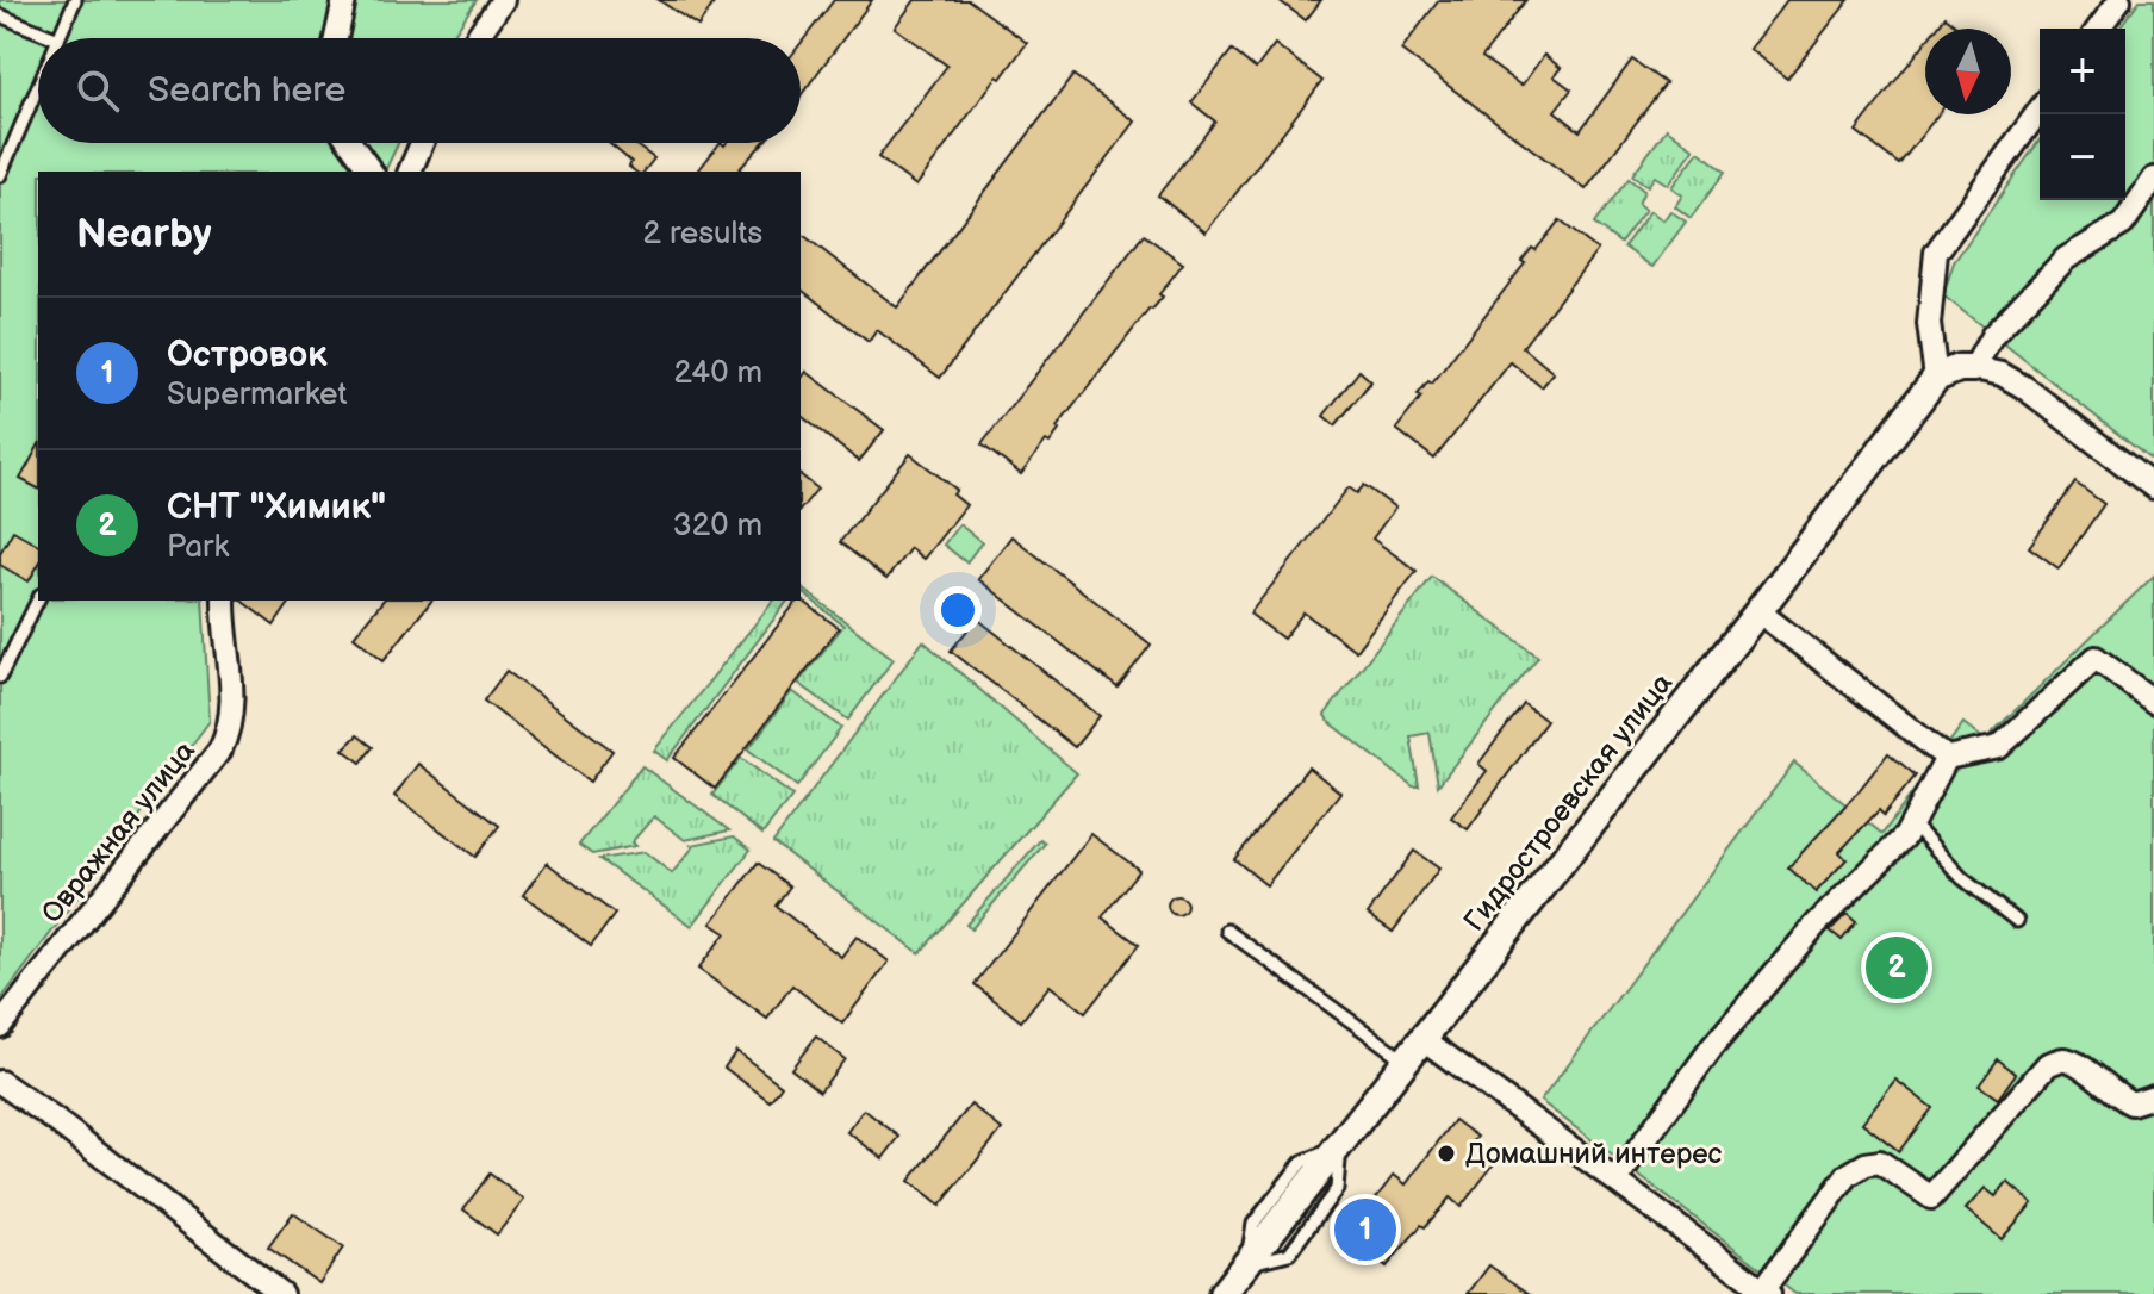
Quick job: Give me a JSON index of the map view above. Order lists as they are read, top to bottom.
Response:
{
  "streets": {
    "street": ["Гидростроевская улица", "Овражная улица"]
  },
  "places": ["Домашний интерес"],
  "north": "bottom",
  "page": {
    "map_buttons": ["+", "−"],
    "search": "Search here",
    "heading": ["Nearby", "2 results"],
    "list": [
      {
        "mark": "1",
        "name": "Островок",
        "note": "Supermarket",
        "value": "240 m"
      },
      {
        "mark": "2",
        "name": "СНТ \"Химик\"",
        "note": "Park",
        "value": "320 m"
      }
    ],
    "pins": ["2", "1"]
  }
}
